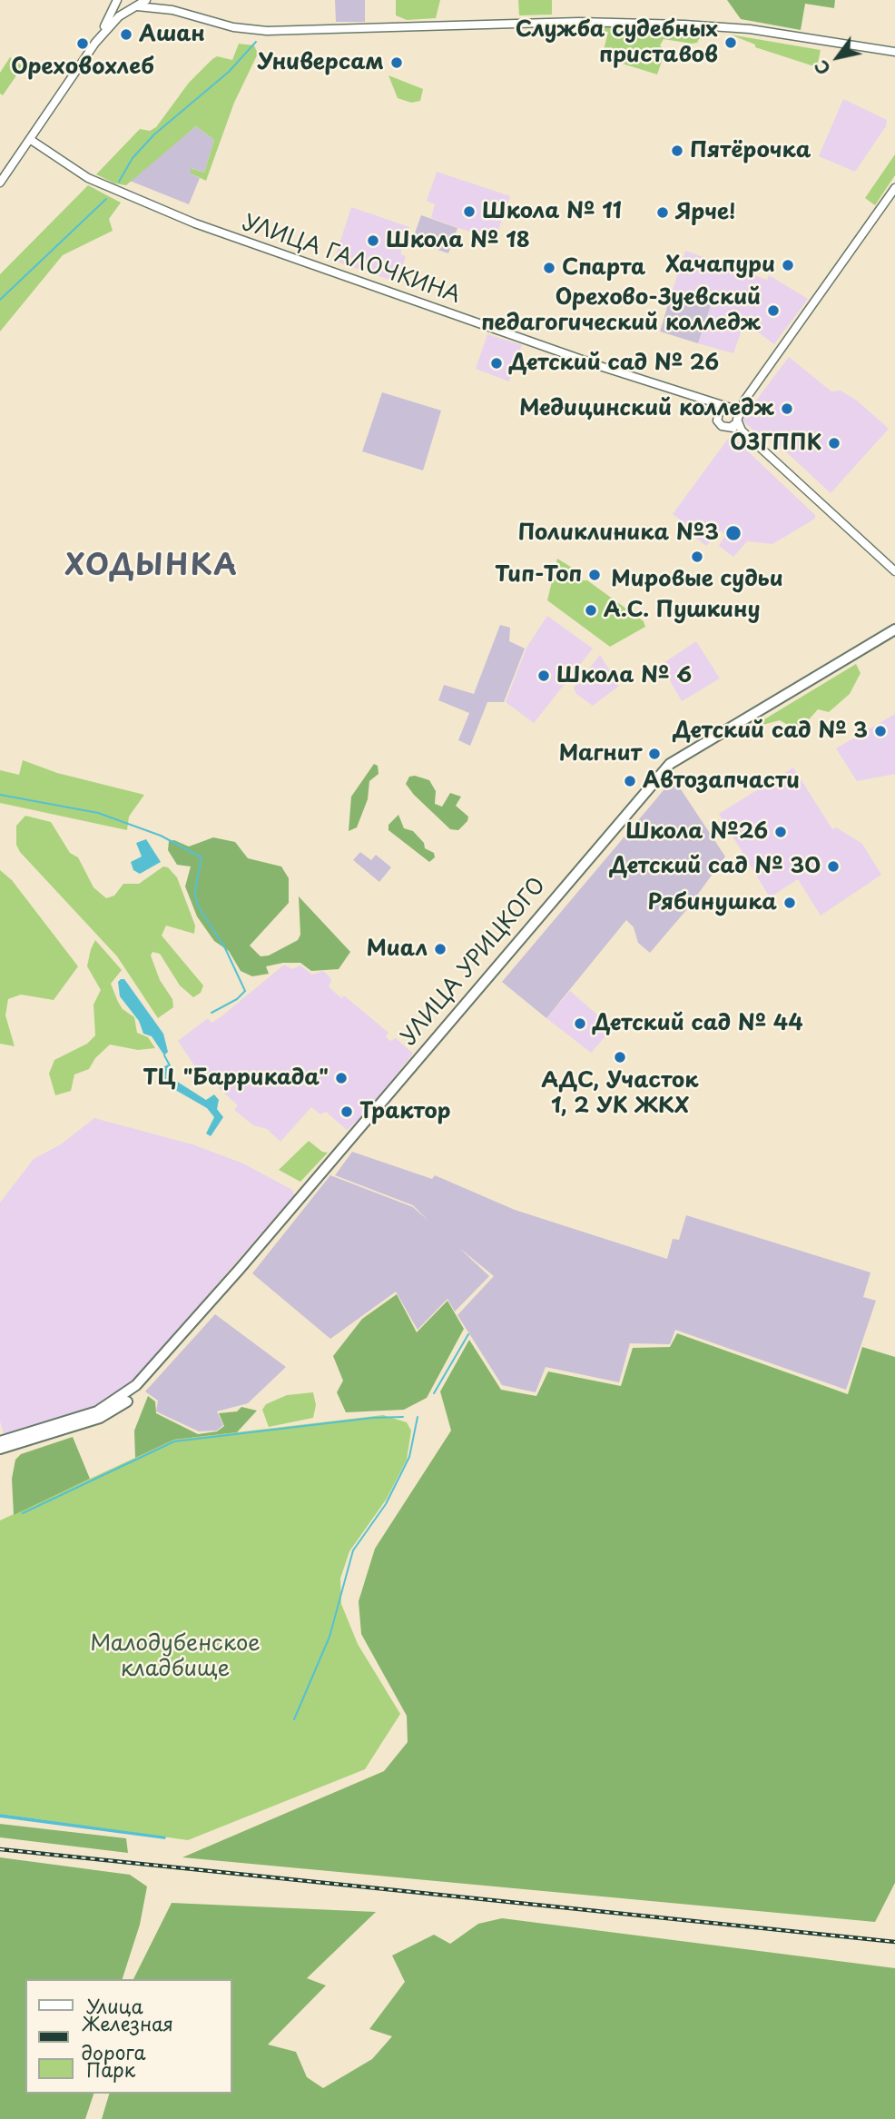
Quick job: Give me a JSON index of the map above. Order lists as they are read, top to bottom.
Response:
{
  "streets": {
    "highway": ["УЛИЦА УРИЦКОГО"],
    "street": ["УЛИЦА ГАЛОЧКИНА"]
  },
  "districts": ["ХОДЫНКА"],
  "parks": ["Малодубенское кладбище"],
  "places": [
    "Ашан",
    "Служба судебных приставов",
    "Ореховохлеб",
    "Универсам",
    "Пятёрочка",
    "Школа № 11",
    "Ярче!",
    "Школа № 18",
    "Хачапури",
    "Спарта",
    "Орехово-Зуевский педагогический колледж",
    "Детский сад № 26",
    "Медицинский колледж",
    "ОЗГППК",
    "Поликлиника №3",
    "Мировые судьи",
    "Тип-Топ",
    "А.С. Пушкину",
    "Школа № 6",
    "Детский сад № 3",
    "Магнит",
    "Автозапчасти",
    "Школа №26",
    "Детский сад № 30",
    "Рябинушка",
    "Миал",
    "Детский сад № 44",
    "АДС, Участок 1, 2 УК ЖКХ",
    "ТЦ \"Баррикада\"",
    "Трактор"
  ],
  "legend": ["Улица", "Железная дорога", "Парк"],
  "north": "bottom left"
}
